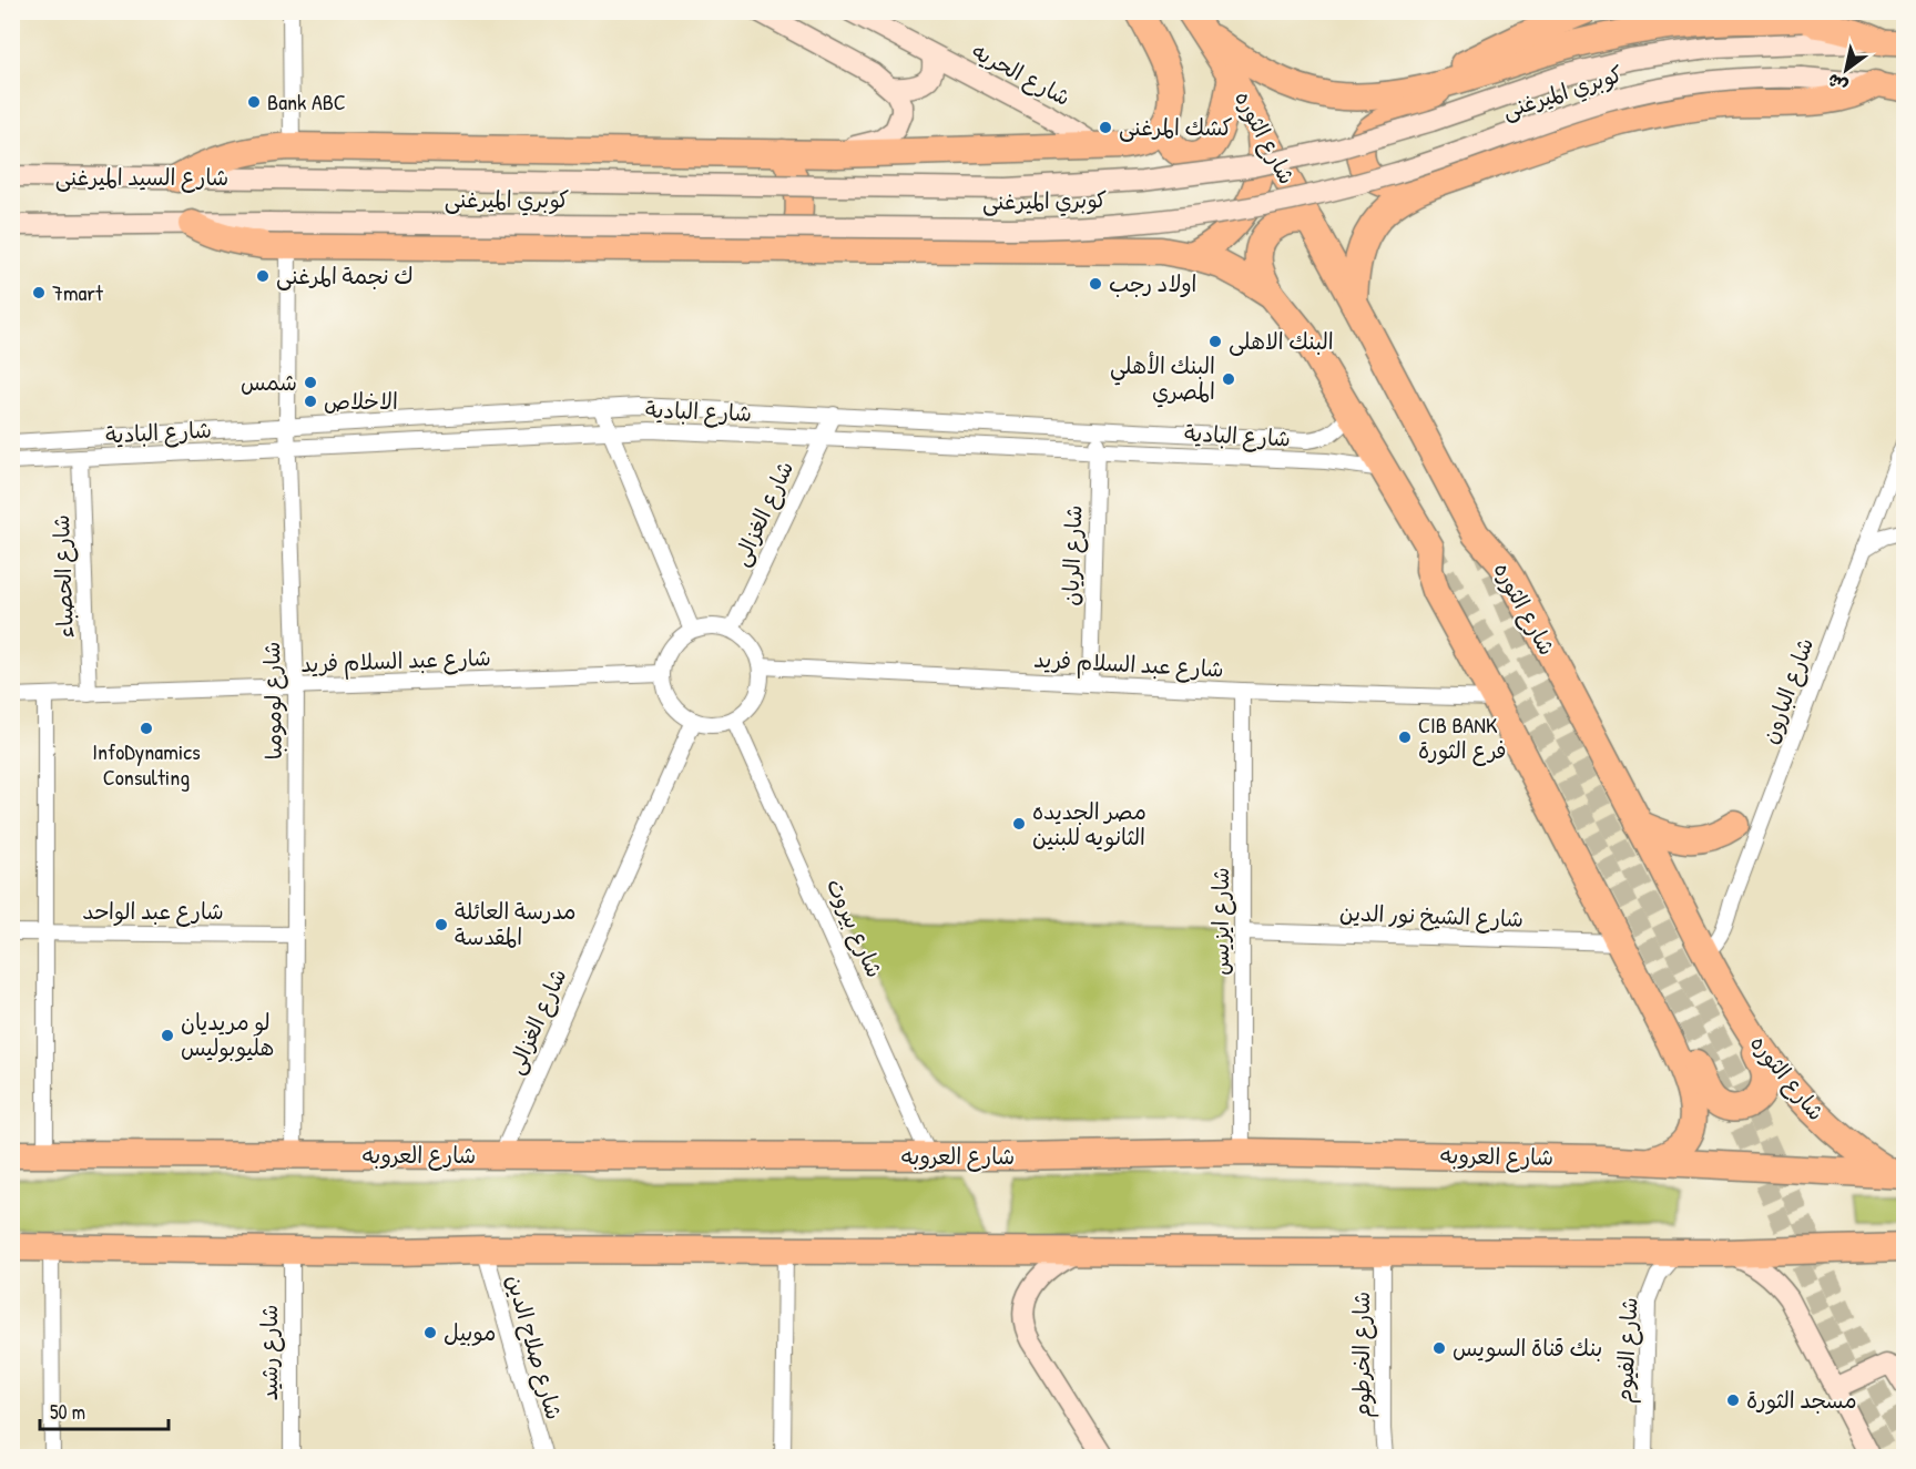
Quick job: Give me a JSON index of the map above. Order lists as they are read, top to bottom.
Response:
{
  "streets": {
    "highway": ["شارع الثوره", "شارع العروبه"],
    "main road": ["شارع الحريه", "كوبري الميرغنى", "شارع السيد الميرغنى"],
    "street": [
      "شارع البادية",
      "شارع الغزالى",
      "شارع الريان",
      "شارع الحصباء",
      "شارع عبد السلام فريد",
      "شارع البارون",
      "شارع لومومبا",
      "شارع عبد الواحد",
      "شارع الشيخ نور الدين",
      "شارع ايزيس",
      "شارع بيروت",
      "شارع صلاح الدين",
      "شارع الفيوم",
      "شارع رشيد",
      "شارع الخرطوم"
    ]
  },
  "crossings": [
    ["كوبري الميرغنى", "شارع السيد الميرغنى"],
    ["شارع الثوره", "شارع البارون"],
    ["شارع الثوره", "شارع العروبه"],
    ["شارع البادية", "شارع الغزالى"],
    ["شارع البادية", "شارع الريان"],
    ["شارع البادية", "شارع الحصباء"],
    ["شارع البادية", "شارع لومومبا"],
    ["شارع الغزالى", "شارع عبد السلام فريد"],
    ["شارع الغزالى", "شارع بيروت"],
    ["شارع الغزالى", "شارع العروبه"],
    ["شارع الريان", "شارع عبد السلام فريد"],
    ["شارع الحصباء", "شارع عبد السلام فريد"],
    ["شارع عبد السلام فريد", "شارع لومومبا"],
    ["شارع عبد السلام فريد", "شارع ايزيس"],
    ["شارع عبد السلام فريد", "شارع بيروت"],
    ["شارع لومومبا", "شارع عبد الواحد"],
    ["شارع لومومبا", "شارع العروبه"],
    ["شارع الشيخ نور الدين", "شارع ايزيس"],
    ["شارع ايزيس", "شارع العروبه"],
    ["شارع بيروت", "شارع العروبه"]
  ],
  "places": [
    "Bank ABC",
    "كشك المرغنى",
    "ك نجمة المرغنى",
    "اولاد رجب",
    "7mart",
    "البنك الاهلى",
    "البنك الأهلي المصري",
    "شمس",
    "الاخلاص",
    "InfoDynamics Consulting",
    "CIB BANK فرع الثورة",
    "مصر الجديده الثانويه للبنين",
    "مدرسة العائلة المقدسة",
    "لو مريديان هليوبوليس",
    "موبيل",
    "بنك قناة السويس",
    "مسجد الثورة"
  ],
  "scale_bar": "50 m",
  "north": "bottom left"
}
